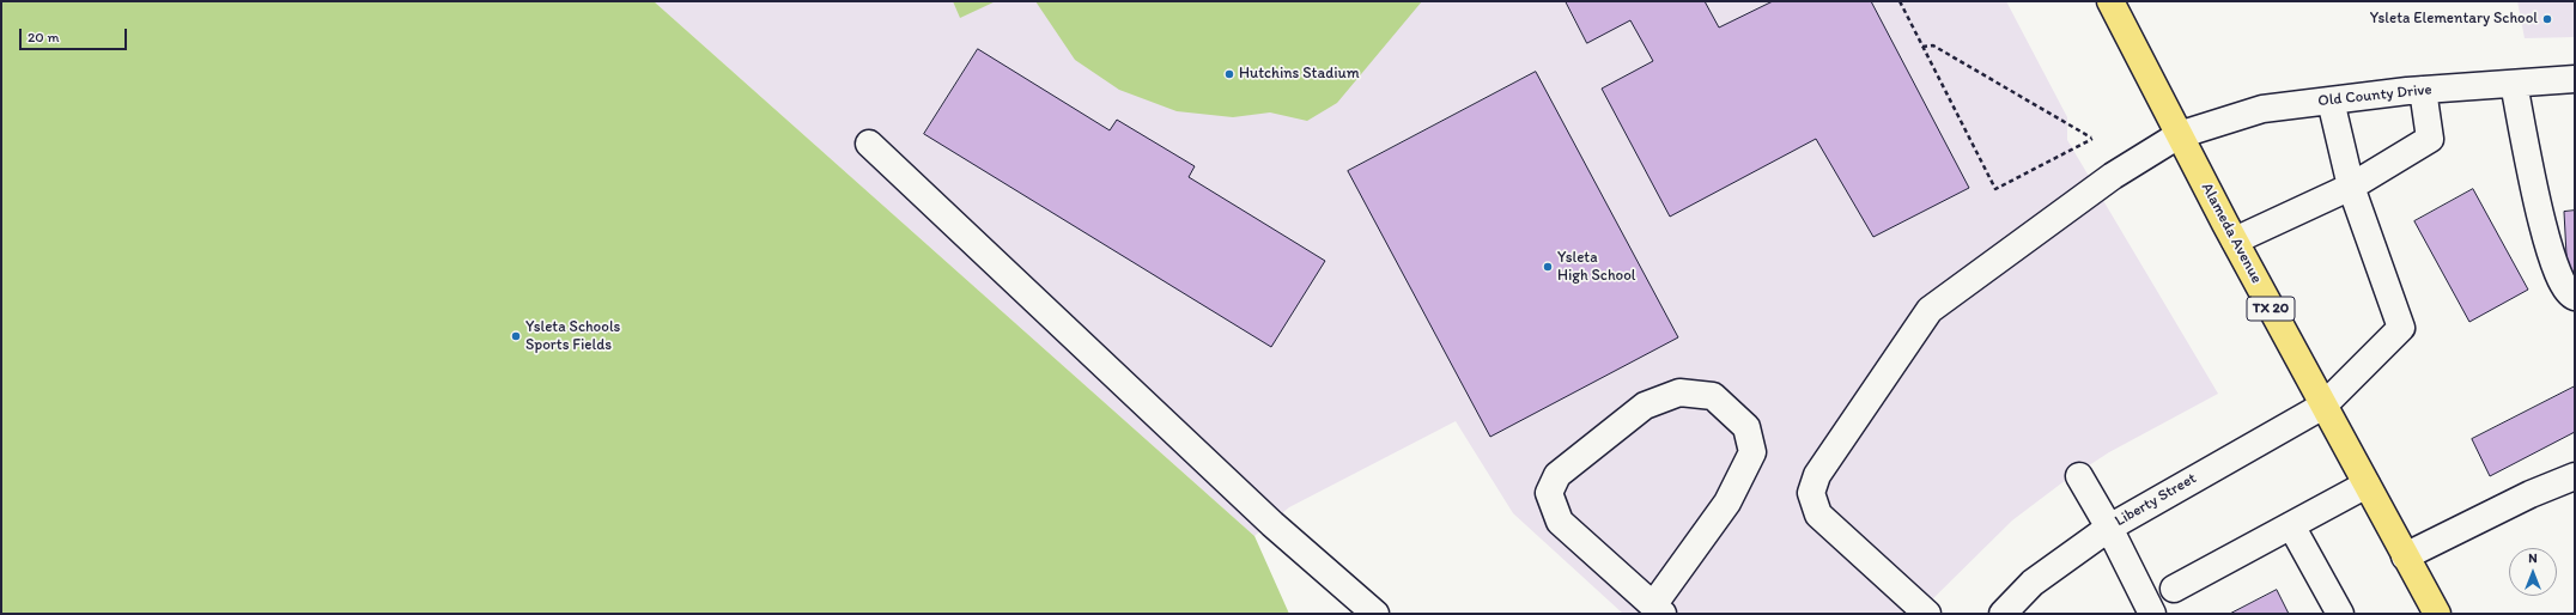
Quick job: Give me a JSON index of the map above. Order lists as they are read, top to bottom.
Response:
{
  "streets": {
    "main road": ["Alameda Avenue", "TX 20"],
    "street": ["Old County Drive", "Liberty Street"]
  },
  "crossings": [
    ["Old County Drive", "Alameda Avenue"],
    ["Alameda Avenue", "Liberty Street"]
  ],
  "places": [
    "Ysleta Elementary School",
    "Hutchins Stadium",
    "Ysleta High School",
    "Ysleta Schools Sports Fields"
  ],
  "scale_bar": "20 m",
  "north": "top"
}
